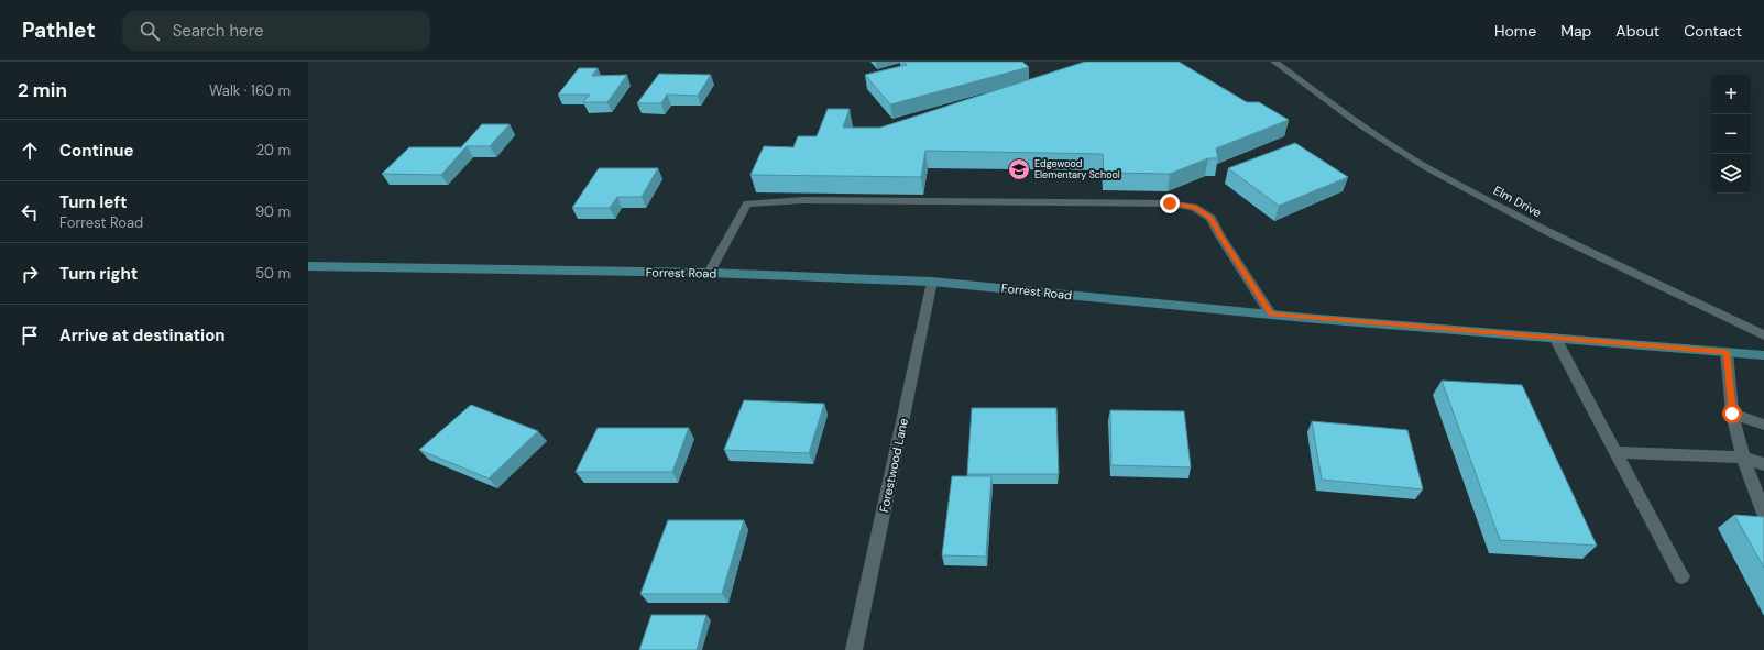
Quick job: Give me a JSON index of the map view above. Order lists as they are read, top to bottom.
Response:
{
  "streets": {
    "main road": ["Forrest Road"],
    "street": ["Elm Drive", "Forestwood Lane"]
  },
  "crossings": [
    ["Forrest Road", "Forestwood Lane"]
  ],
  "places": {
    "school or university": ["Edgewood Elementary School"]
  },
  "page": {
    "header": "Pathlet",
    "search": "Search here",
    "nav": [
      "Home",
      "Map",
      "About",
      "Contact"
    ],
    "heading": ["2 min", "Walk · 160 m"],
    "map_buttons": ["+", "−"],
    "list": [
      ["Continue", "20 m"],
      ["Turn left", "Forrest Road", "90 m"],
      ["Turn right", "50 m"],
      "Arrive at destination"
    ]
  }
}
